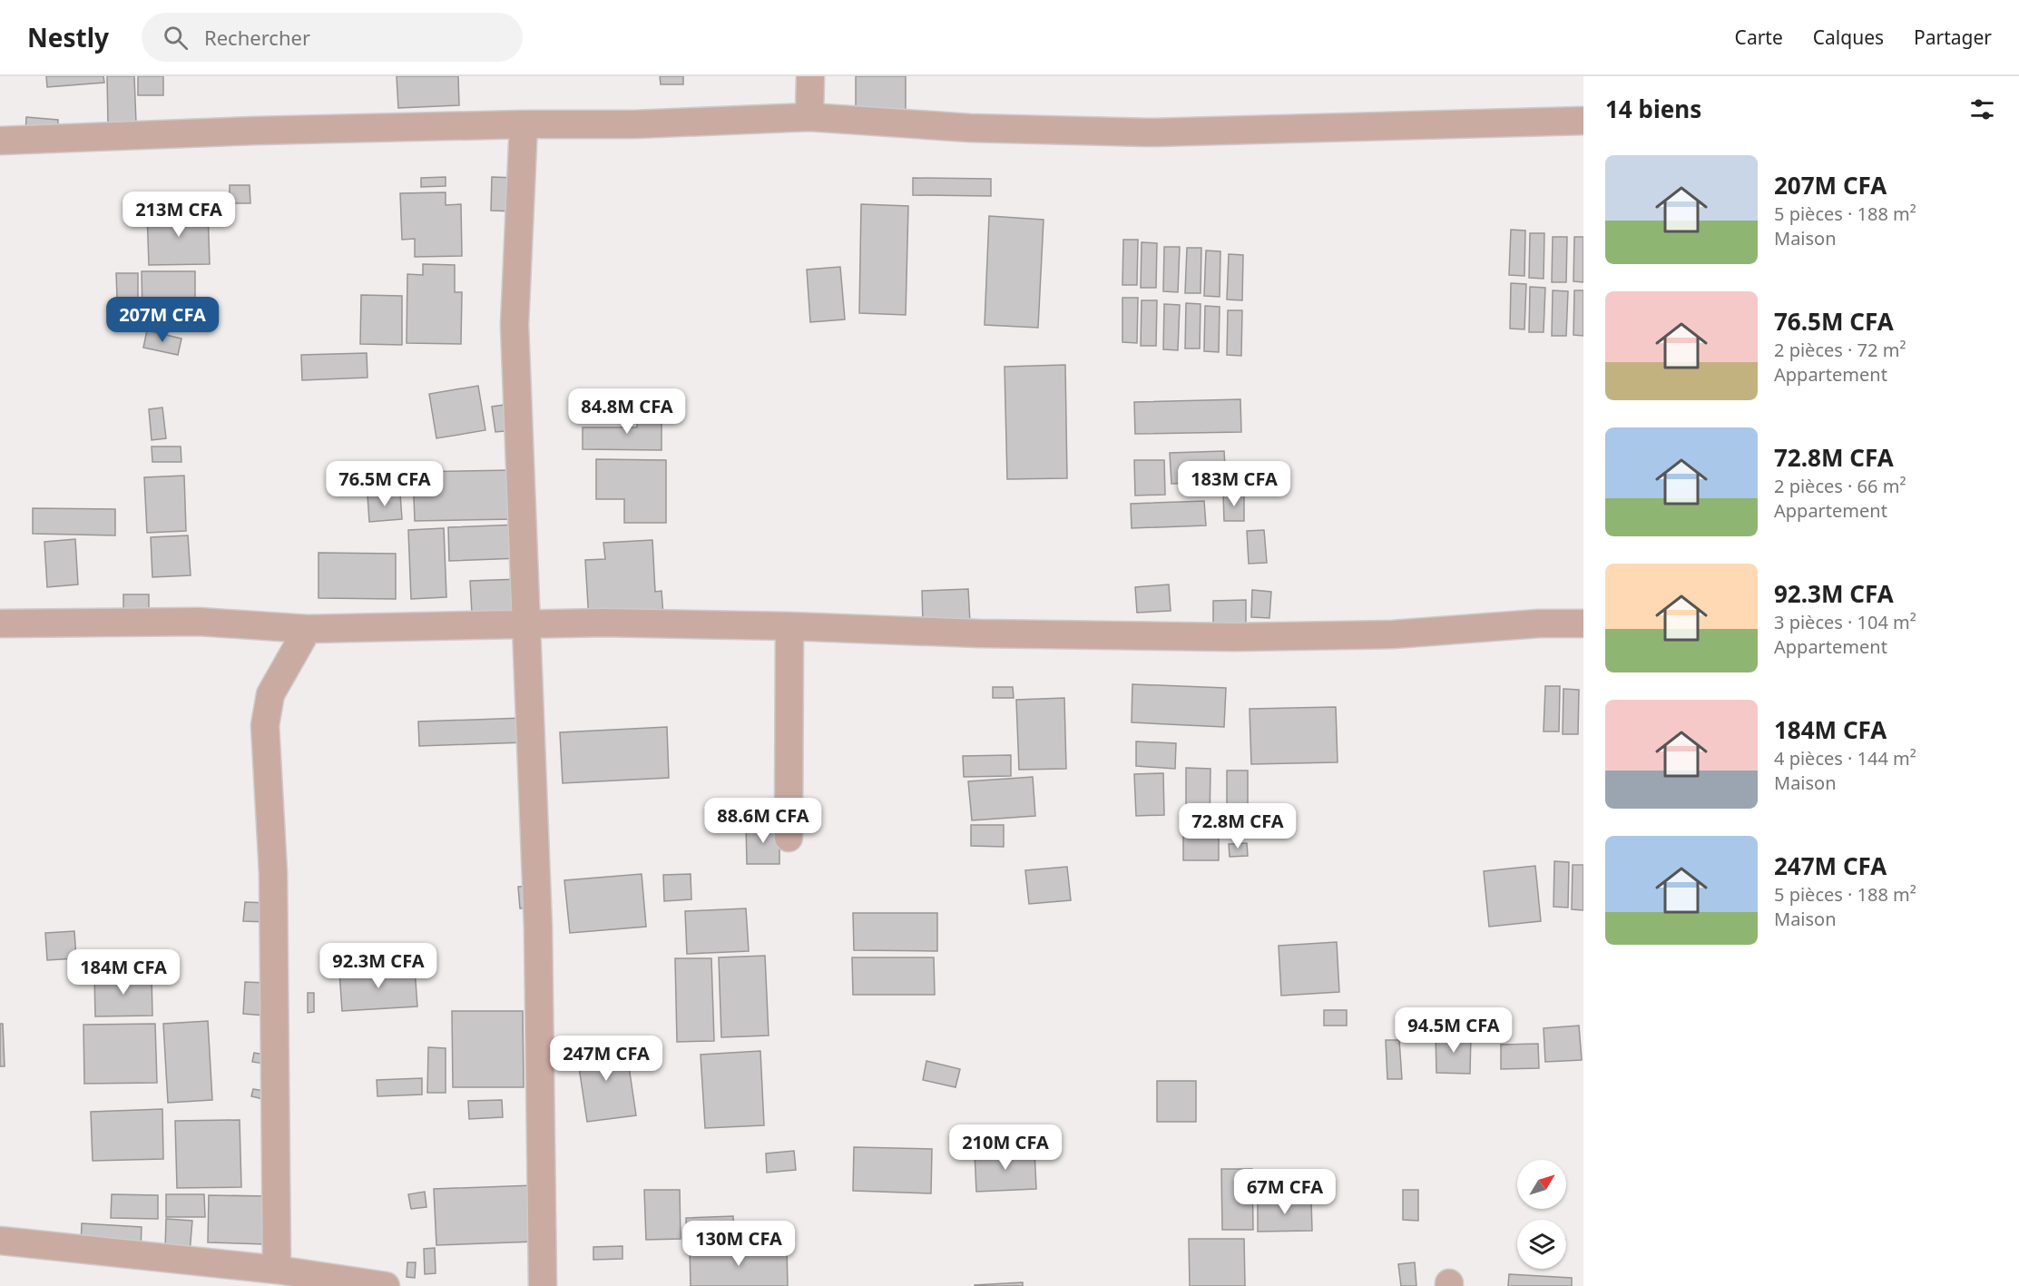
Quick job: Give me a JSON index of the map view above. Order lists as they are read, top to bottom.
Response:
{
  "north": "top right",
  "page": {
    "header": "Nestly",
    "search": "Rechercher",
    "nav": ["Carte", "Calques", "Partager"],
    "heading": "14 biens",
    "list": [
      {
        "name": "207M CFA",
        "note": "5 pièces · 188 m² · Maison"
      },
      {
        "name": "76.5M CFA",
        "note": "2 pièces · 72 m² · Appartement"
      },
      {
        "name": "72.8M CFA",
        "note": "2 pièces · 66 m² · Appartement"
      },
      {
        "name": "92.3M CFA",
        "note": "3 pièces · 104 m² · Appartement"
      },
      {
        "name": "184M CFA",
        "note": "4 pièces · 144 m² · Maison"
      },
      {
        "name": "247M CFA",
        "note": "5 pièces · 188 m² · Maison"
      }
    ],
    "price": [
      "213M CFA",
      "207M CFA",
      "84.8M CFA",
      "76.5M CFA",
      "183M CFA",
      "88.6M CFA",
      "72.8M CFA",
      "92.3M CFA",
      "184M CFA",
      "94.5M CFA",
      "247M CFA",
      "210M CFA",
      "67M CFA",
      "130M CFA"
    ]
  }
}
